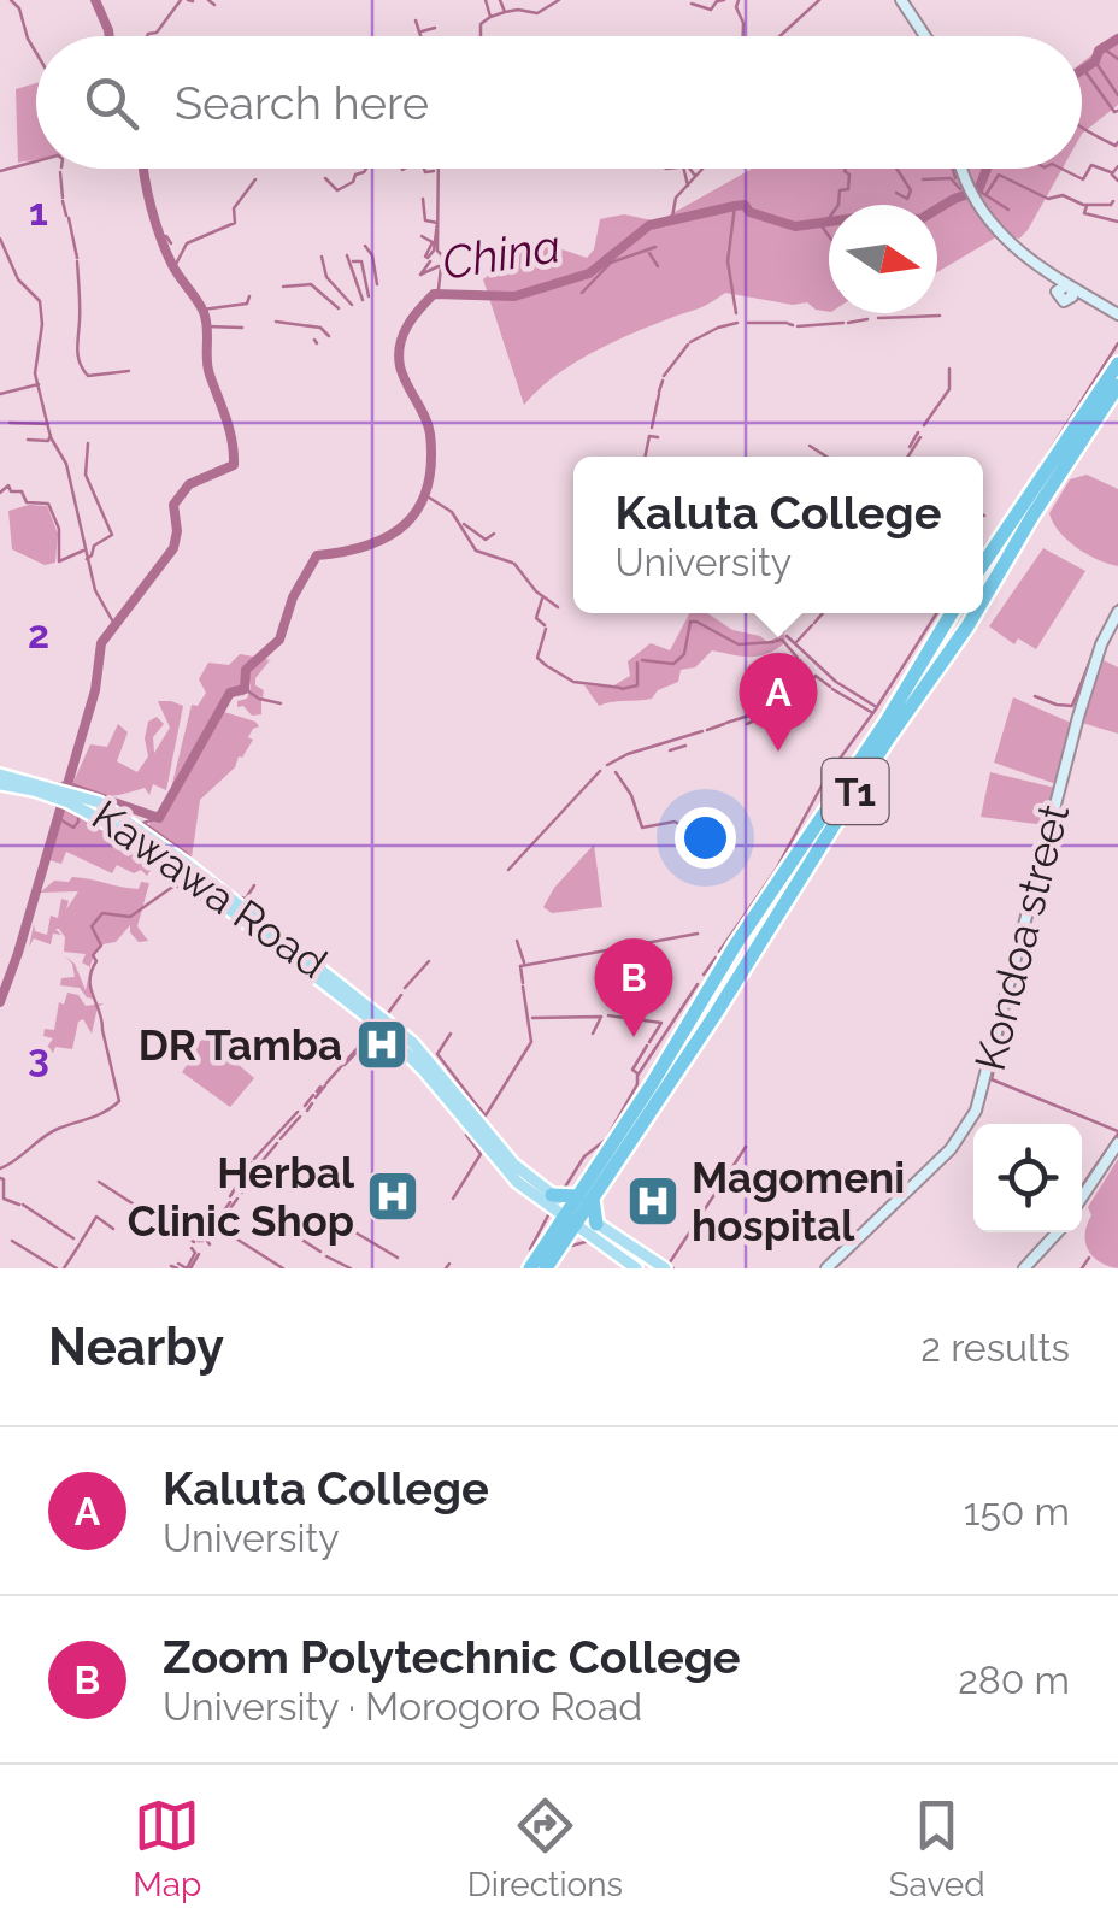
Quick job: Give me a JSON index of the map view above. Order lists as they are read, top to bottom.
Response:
{
  "streets": {
    "highway": ["T1"],
    "main road": ["Kawawa Road"],
    "street": ["Kondoa street"]
  },
  "crossings": [
    ["T1", "Kawawa Road"]
  ],
  "water": ["China"],
  "places": {
    "hospital": ["DR Tamba", "Herbal Clinic Shop", "Magomeni hospital"]
  },
  "north": "right",
  "page": {
    "search": "Search here",
    "popup": ["Kaluta College", "University"],
    "pins": ["A", "B"],
    "heading": ["Nearby", "2 results"],
    "list": [
      {
        "mark": "A",
        "name": "Kaluta College",
        "note": "University",
        "value": "150 m"
      },
      {
        "mark": "B",
        "name": "Zoom Polytechnic College",
        "note": "University · Morogoro Road",
        "value": "280 m"
      }
    ],
    "nav": ["Map", "Directions", "Saved"]
  },
  "grid": {
    "rows": ["1", "2", "3"]
  }
}
